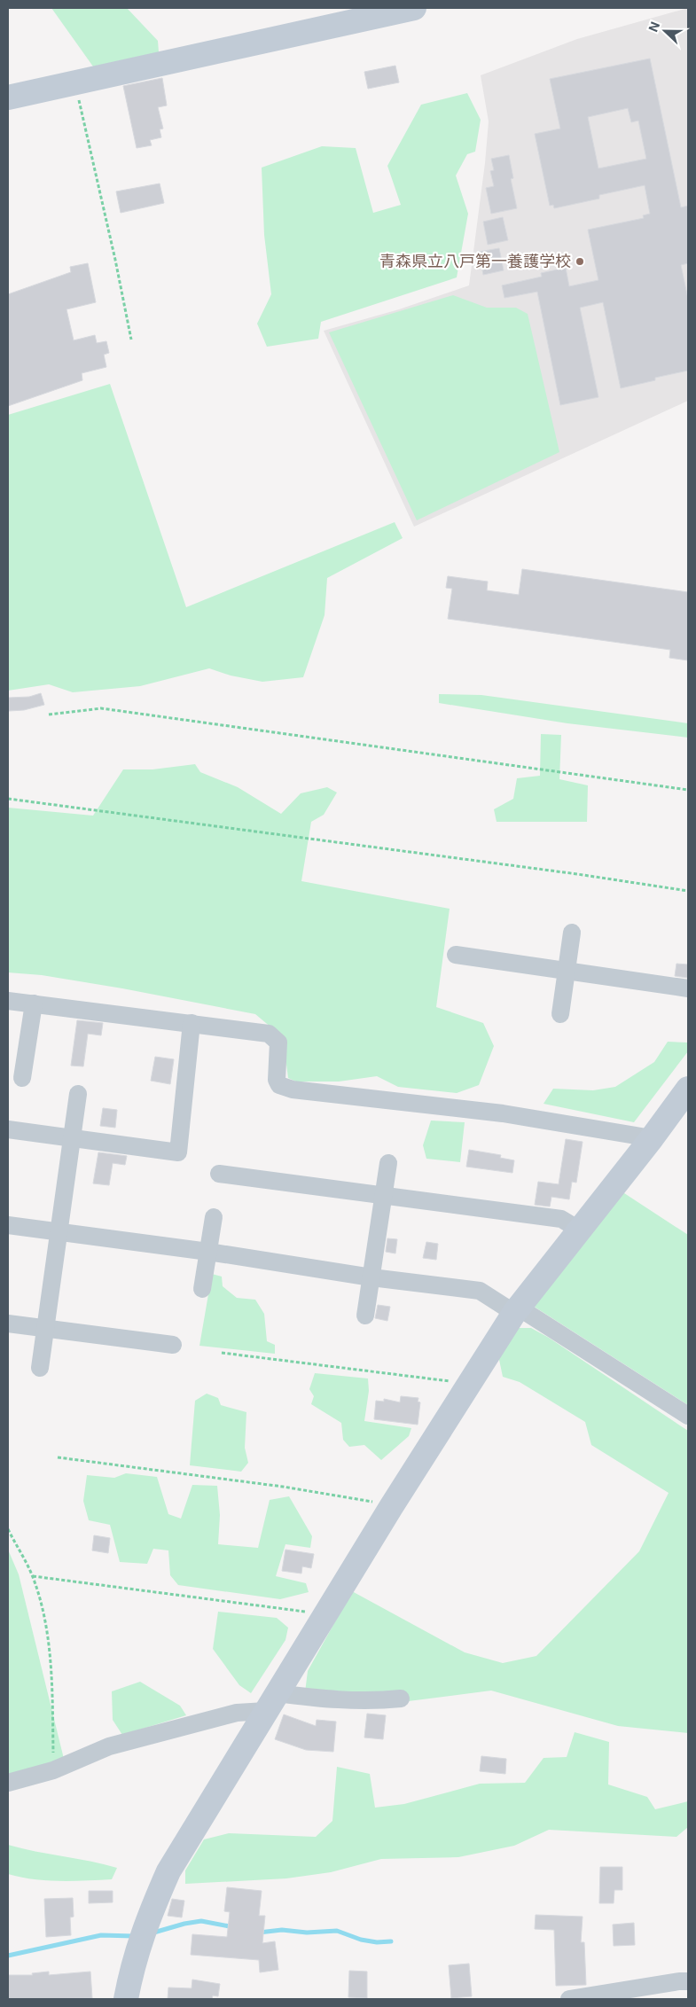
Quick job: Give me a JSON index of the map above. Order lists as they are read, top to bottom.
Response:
{
  "places": ["青森県立八戸第一養護学校"],
  "north": "left"
}
